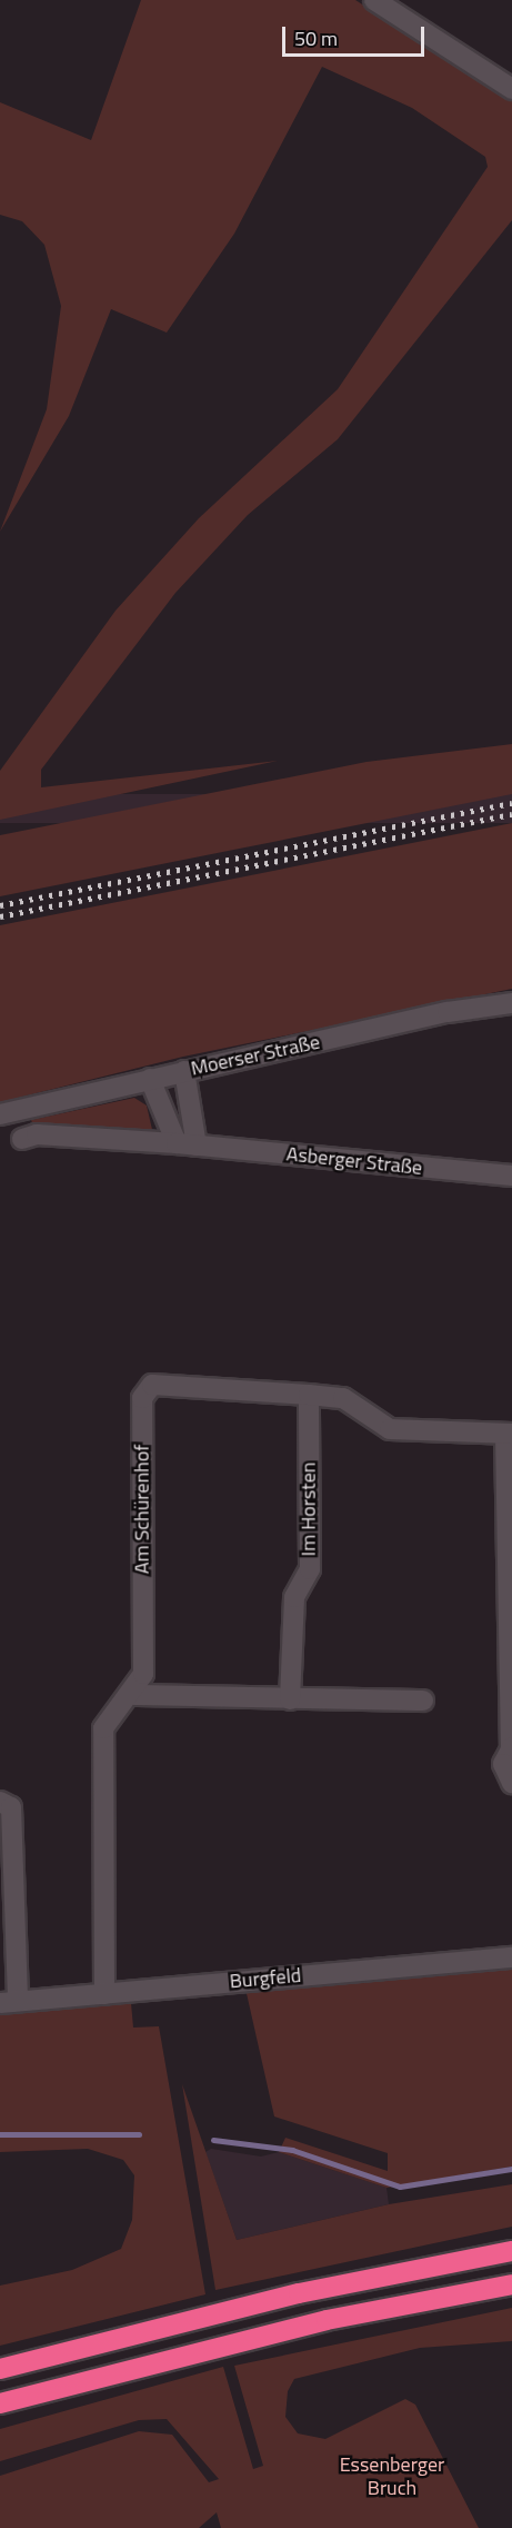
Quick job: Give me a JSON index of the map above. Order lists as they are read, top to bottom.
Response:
{
  "streets": {
    "street": [
      "Moerser Straße",
      "Asberger Straße",
      "Am Schürenhof",
      "Im Horsten",
      "Burgfeld"
    ]
  },
  "crossings": [
    ["Am Schürenhof", "Im Horsten"],
    ["Am Schürenhof", "Burgfeld"]
  ],
  "parks": ["Essenberger Bruch"],
  "scale_bar": "50 m"
}
